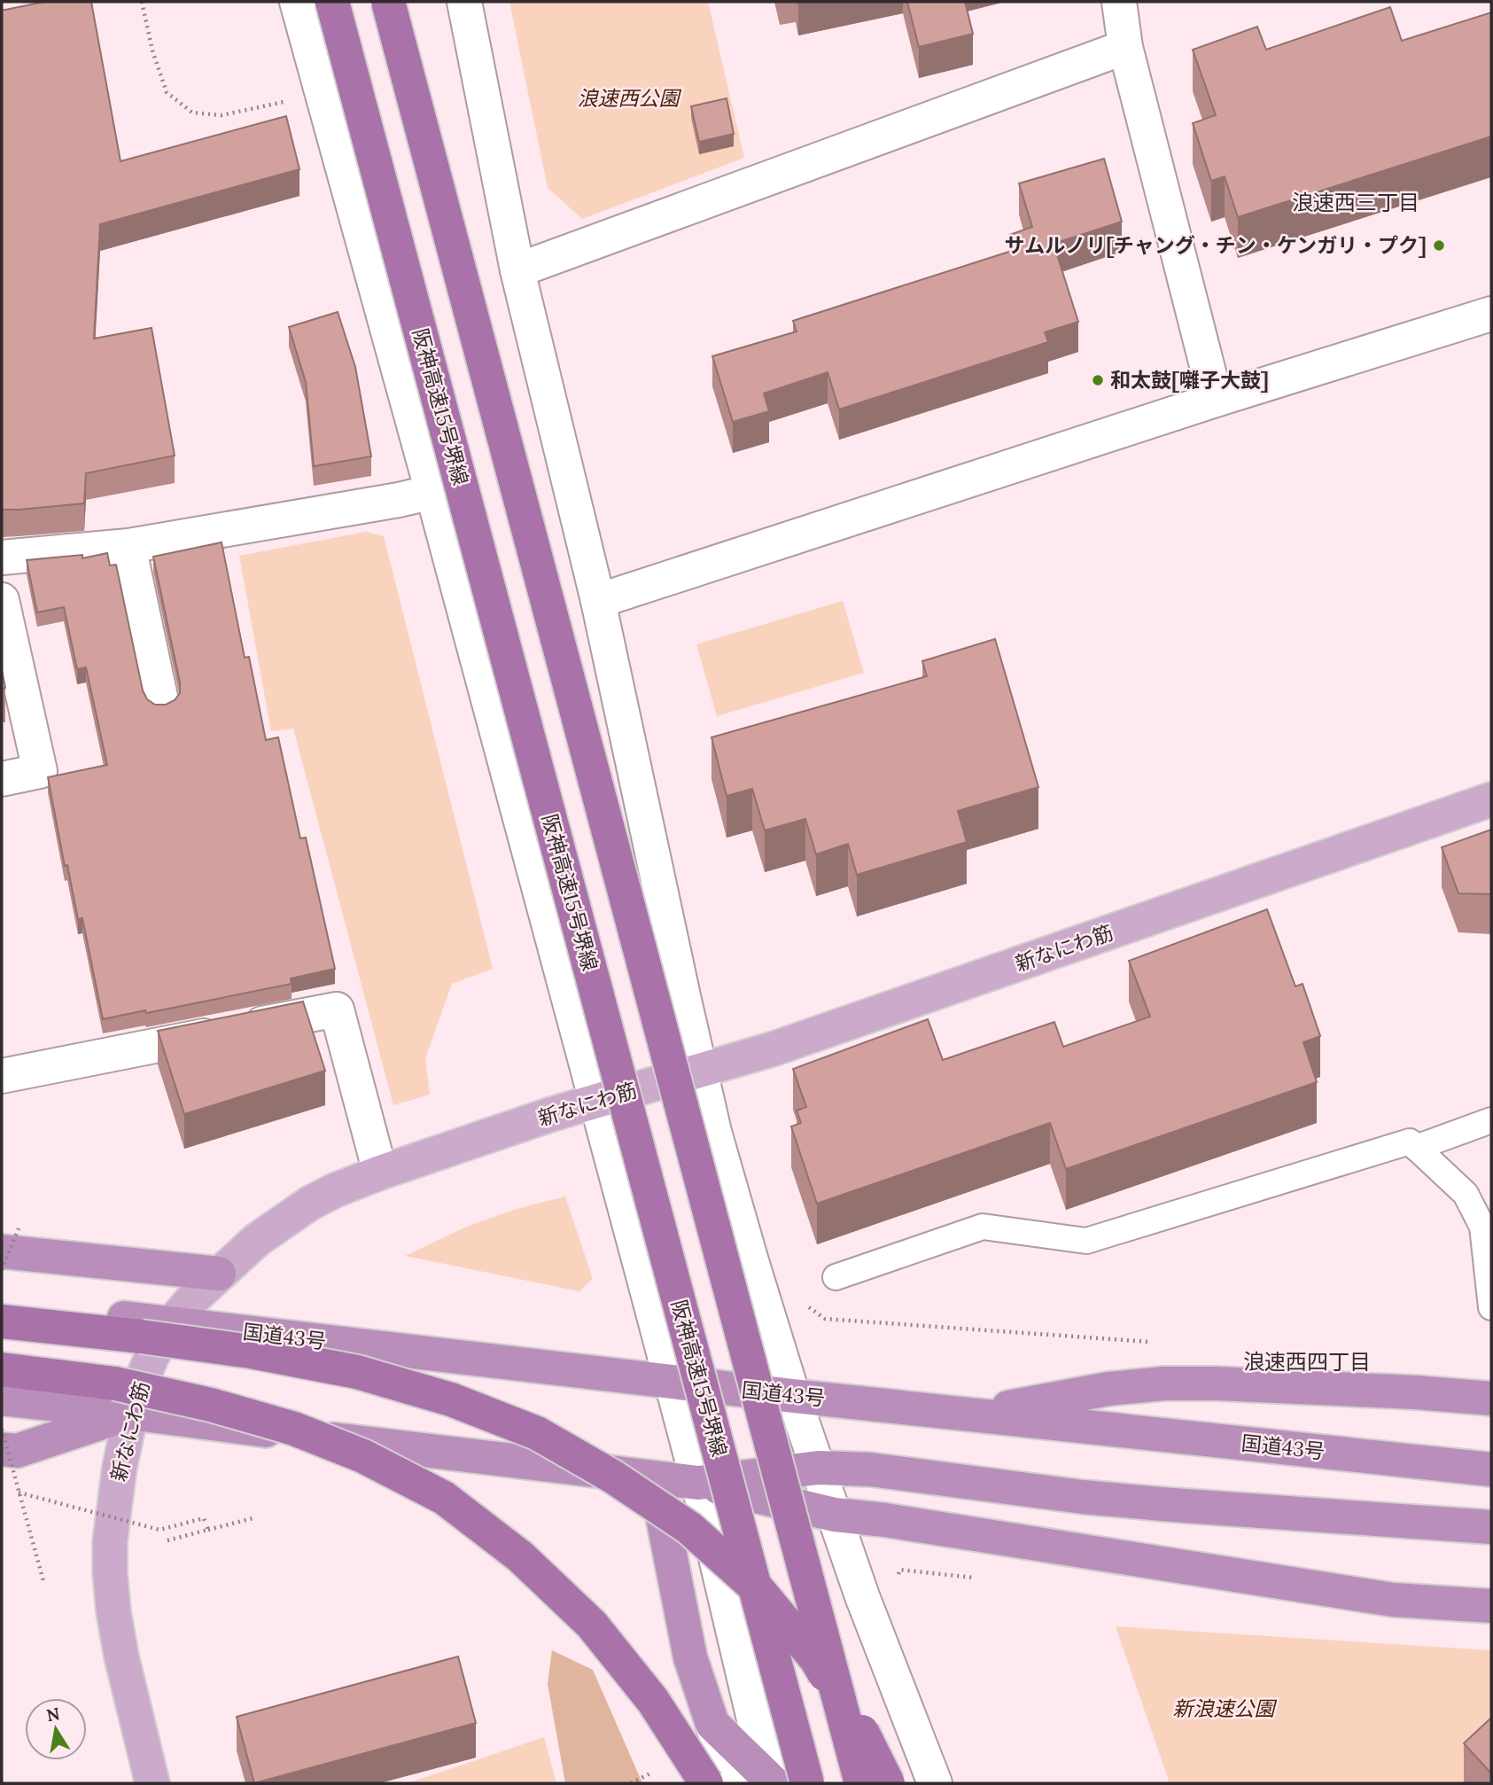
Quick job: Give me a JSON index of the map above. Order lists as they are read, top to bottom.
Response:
{
  "streets": {
    "highway": ["阪神高速15号堺線", "国道43号"],
    "main road": ["新なにわ筋"]
  },
  "crossings": [
    ["新なにわ筋", "国道43号"]
  ],
  "districts": ["浪速西三丁目", "浪速西四丁目"],
  "parks": ["浪速西公園", "新浪速公園"],
  "places": ["サムルノリ[チャング・チン・ケンガリ・プク]", "和太鼓[囃子大鼓]"],
  "north": "top"
}
